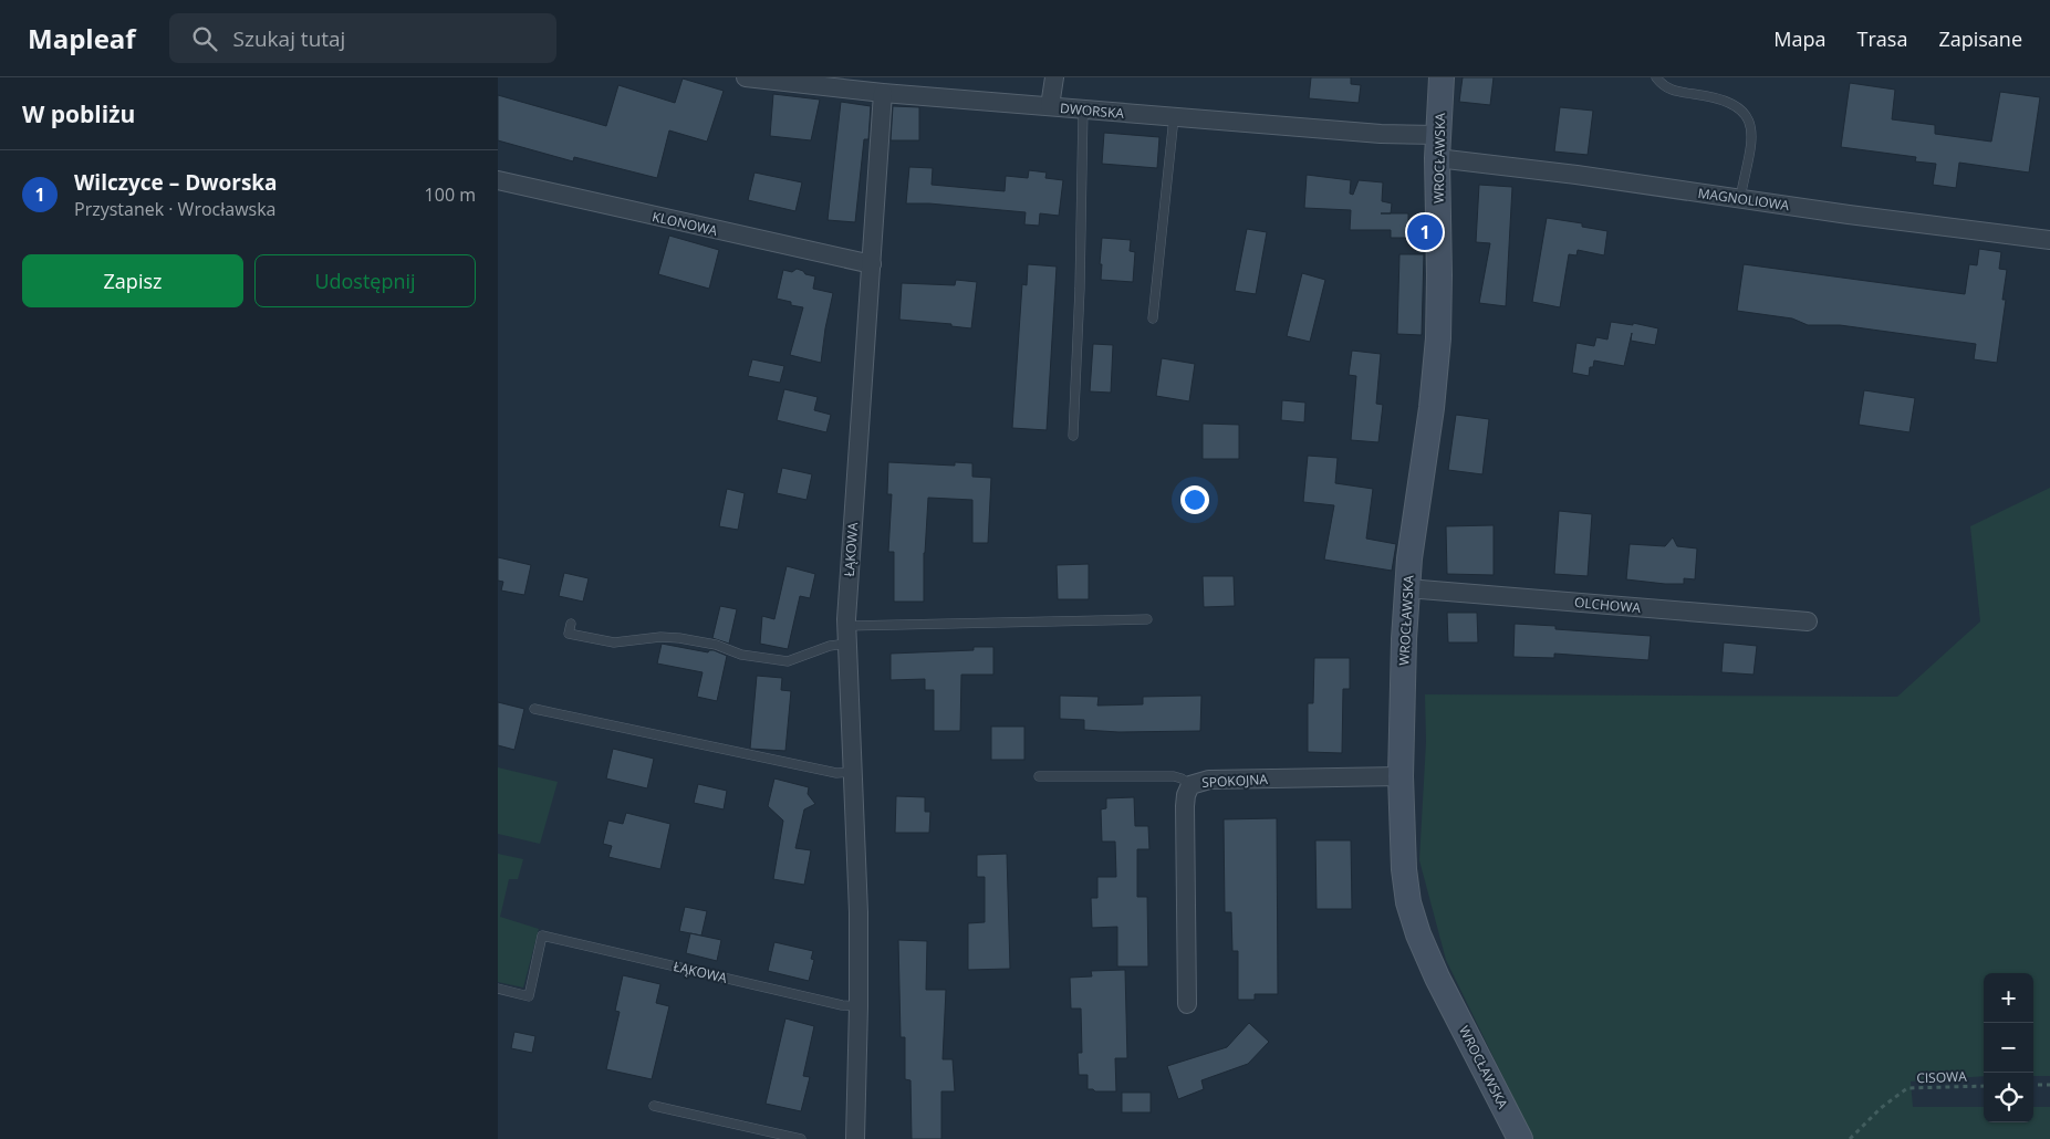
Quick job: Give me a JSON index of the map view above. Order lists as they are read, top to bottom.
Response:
{
  "streets": {
    "street": [
      "DWORSKA",
      "WROCŁAWSKA",
      "MAGNOLIOWA",
      "KLONOWA",
      "ŁĄKOWA",
      "OLCHOWA",
      "SPOKOJNA"
    ],
    "path": ["CISOWA"]
  },
  "crossings": [
    ["DWORSKA", "WROCŁAWSKA"],
    ["DWORSKA", "MAGNOLIOWA"],
    ["DWORSKA", "ŁĄKOWA"],
    ["WROCŁAWSKA", "MAGNOLIOWA"],
    ["WROCŁAWSKA", "OLCHOWA"],
    ["WROCŁAWSKA", "SPOKOJNA"],
    ["KLONOWA", "ŁĄKOWA"]
  ],
  "page": {
    "header": "Mapleaf",
    "search": "Szukaj tutaj",
    "nav": ["Mapa", "Trasa", "Zapisane"],
    "heading": "W pobliżu",
    "list": [
      {
        "mark": "1",
        "name": "Wilczyce – Dworska",
        "note": "Przystanek · Wrocławska",
        "value": "100 m"
      }
    ],
    "pins": "1",
    "buttons": ["Zapisz", "Udostępnij"],
    "map_buttons": ["+", "−"]
  }
}
